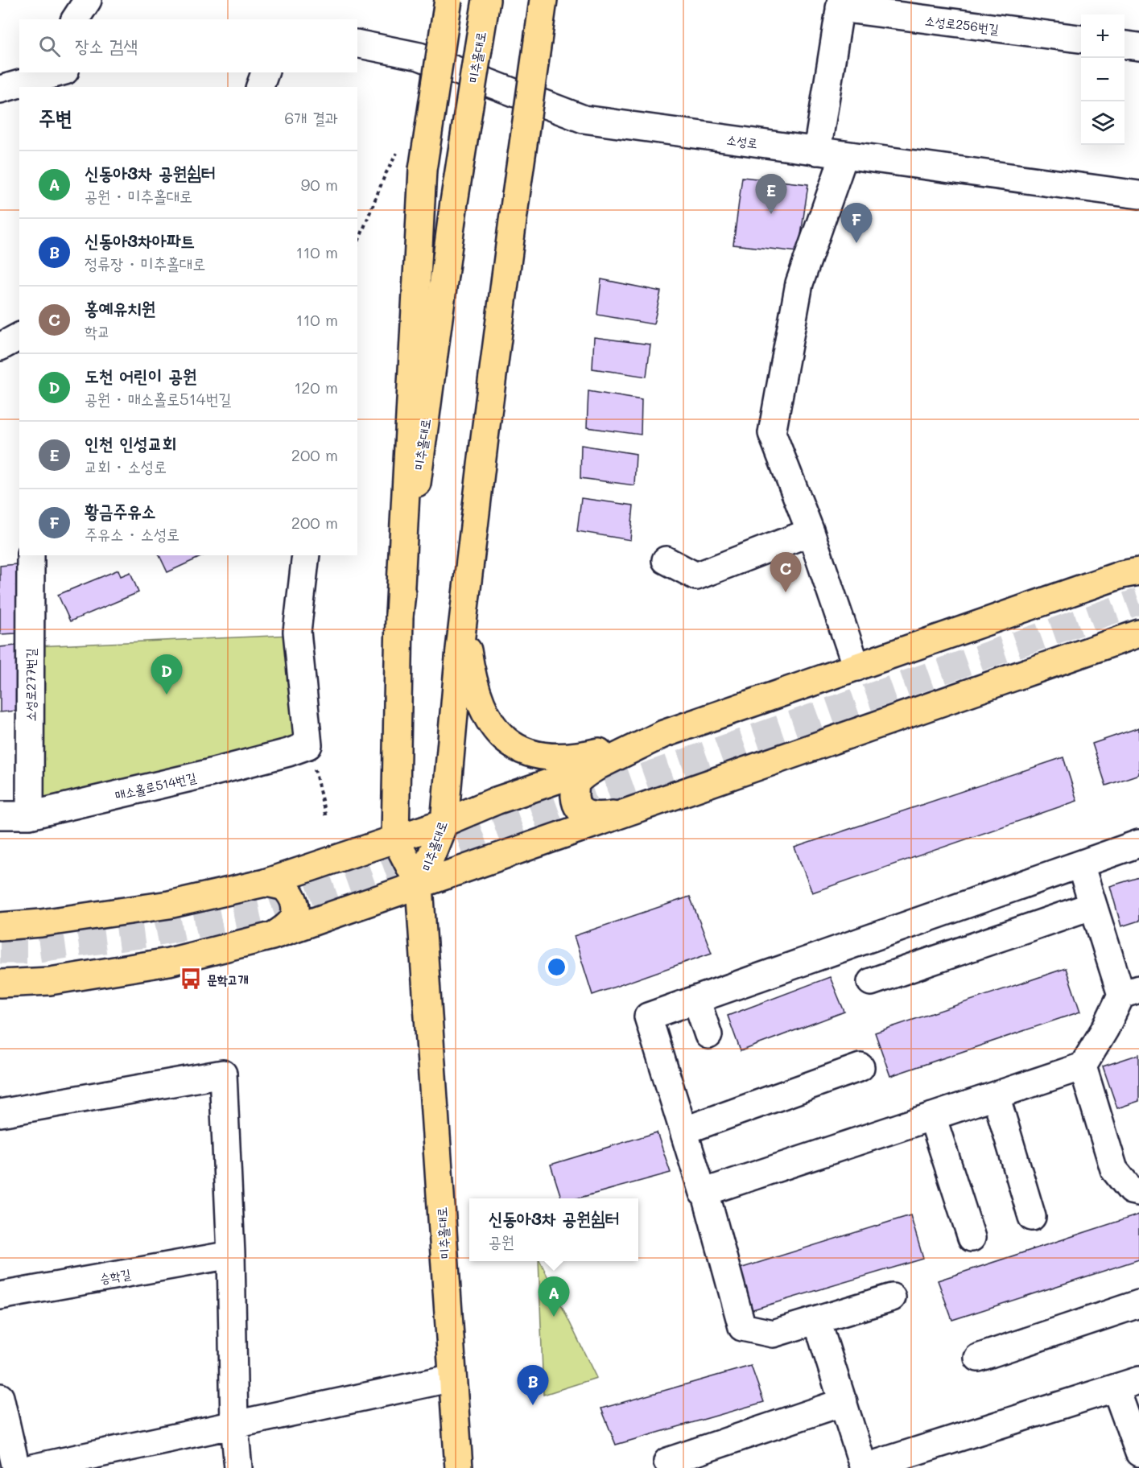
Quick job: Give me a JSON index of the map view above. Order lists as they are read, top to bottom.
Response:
{
  "streets": {
    "main road": ["미추홀대로"],
    "street": [
      "소성로256번길",
      "소성로",
      "소성로277번길",
      "매소홀로514번길",
      "승학길"
    ]
  },
  "crossings": [
    ["소성로256번길", "소성로"],
    ["소성로277번길", "매소홀로514번길"]
  ],
  "places": {
    "bus stop": ["문학고개"]
  },
  "page": {
    "map_buttons": ["+", "−"],
    "search": "장소 검색",
    "heading": ["주변", "6개 결과"],
    "list": [
      {
        "mark": "A",
        "name": "신동아3차 공원쉼터",
        "note": "공원 · 미추홀대로",
        "value": "90 m"
      },
      {
        "mark": "B",
        "name": "신동아3차아파트",
        "note": "정류장 · 미추홀대로",
        "value": "110 m"
      },
      {
        "mark": "C",
        "name": "홍예유치원",
        "note": "학교",
        "value": "110 m"
      },
      {
        "mark": "D",
        "name": "도천 어린이 공원",
        "note": "공원 · 매소홀로514번길",
        "value": "120 m"
      },
      {
        "mark": "E",
        "name": "인천 인성교회",
        "note": "교회 · 소성로",
        "value": "200 m"
      },
      {
        "mark": "F",
        "name": "황금주유소",
        "note": "주유소 · 소성로",
        "value": "200 m"
      }
    ],
    "pins": [
      "E",
      "F",
      "C",
      "D",
      "A",
      "B"
    ],
    "popup": ["신동아3차 공원쉼터", "공원"]
  }
}
